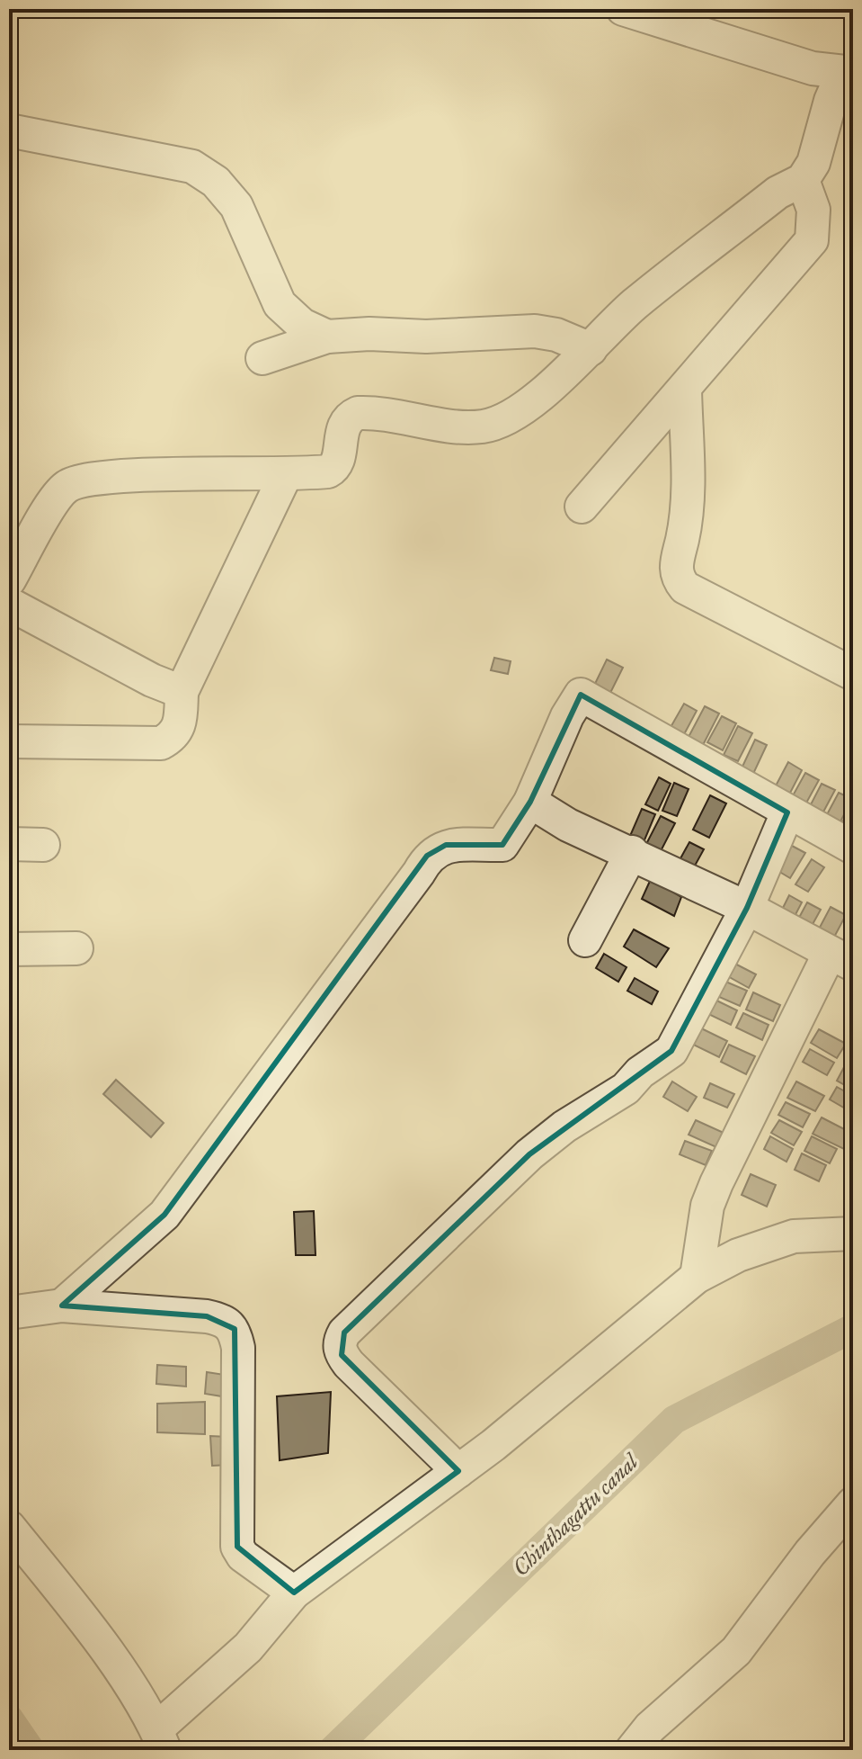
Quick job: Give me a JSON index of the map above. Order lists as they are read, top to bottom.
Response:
{
  "water": ["Chinthagattu canal"]
}
